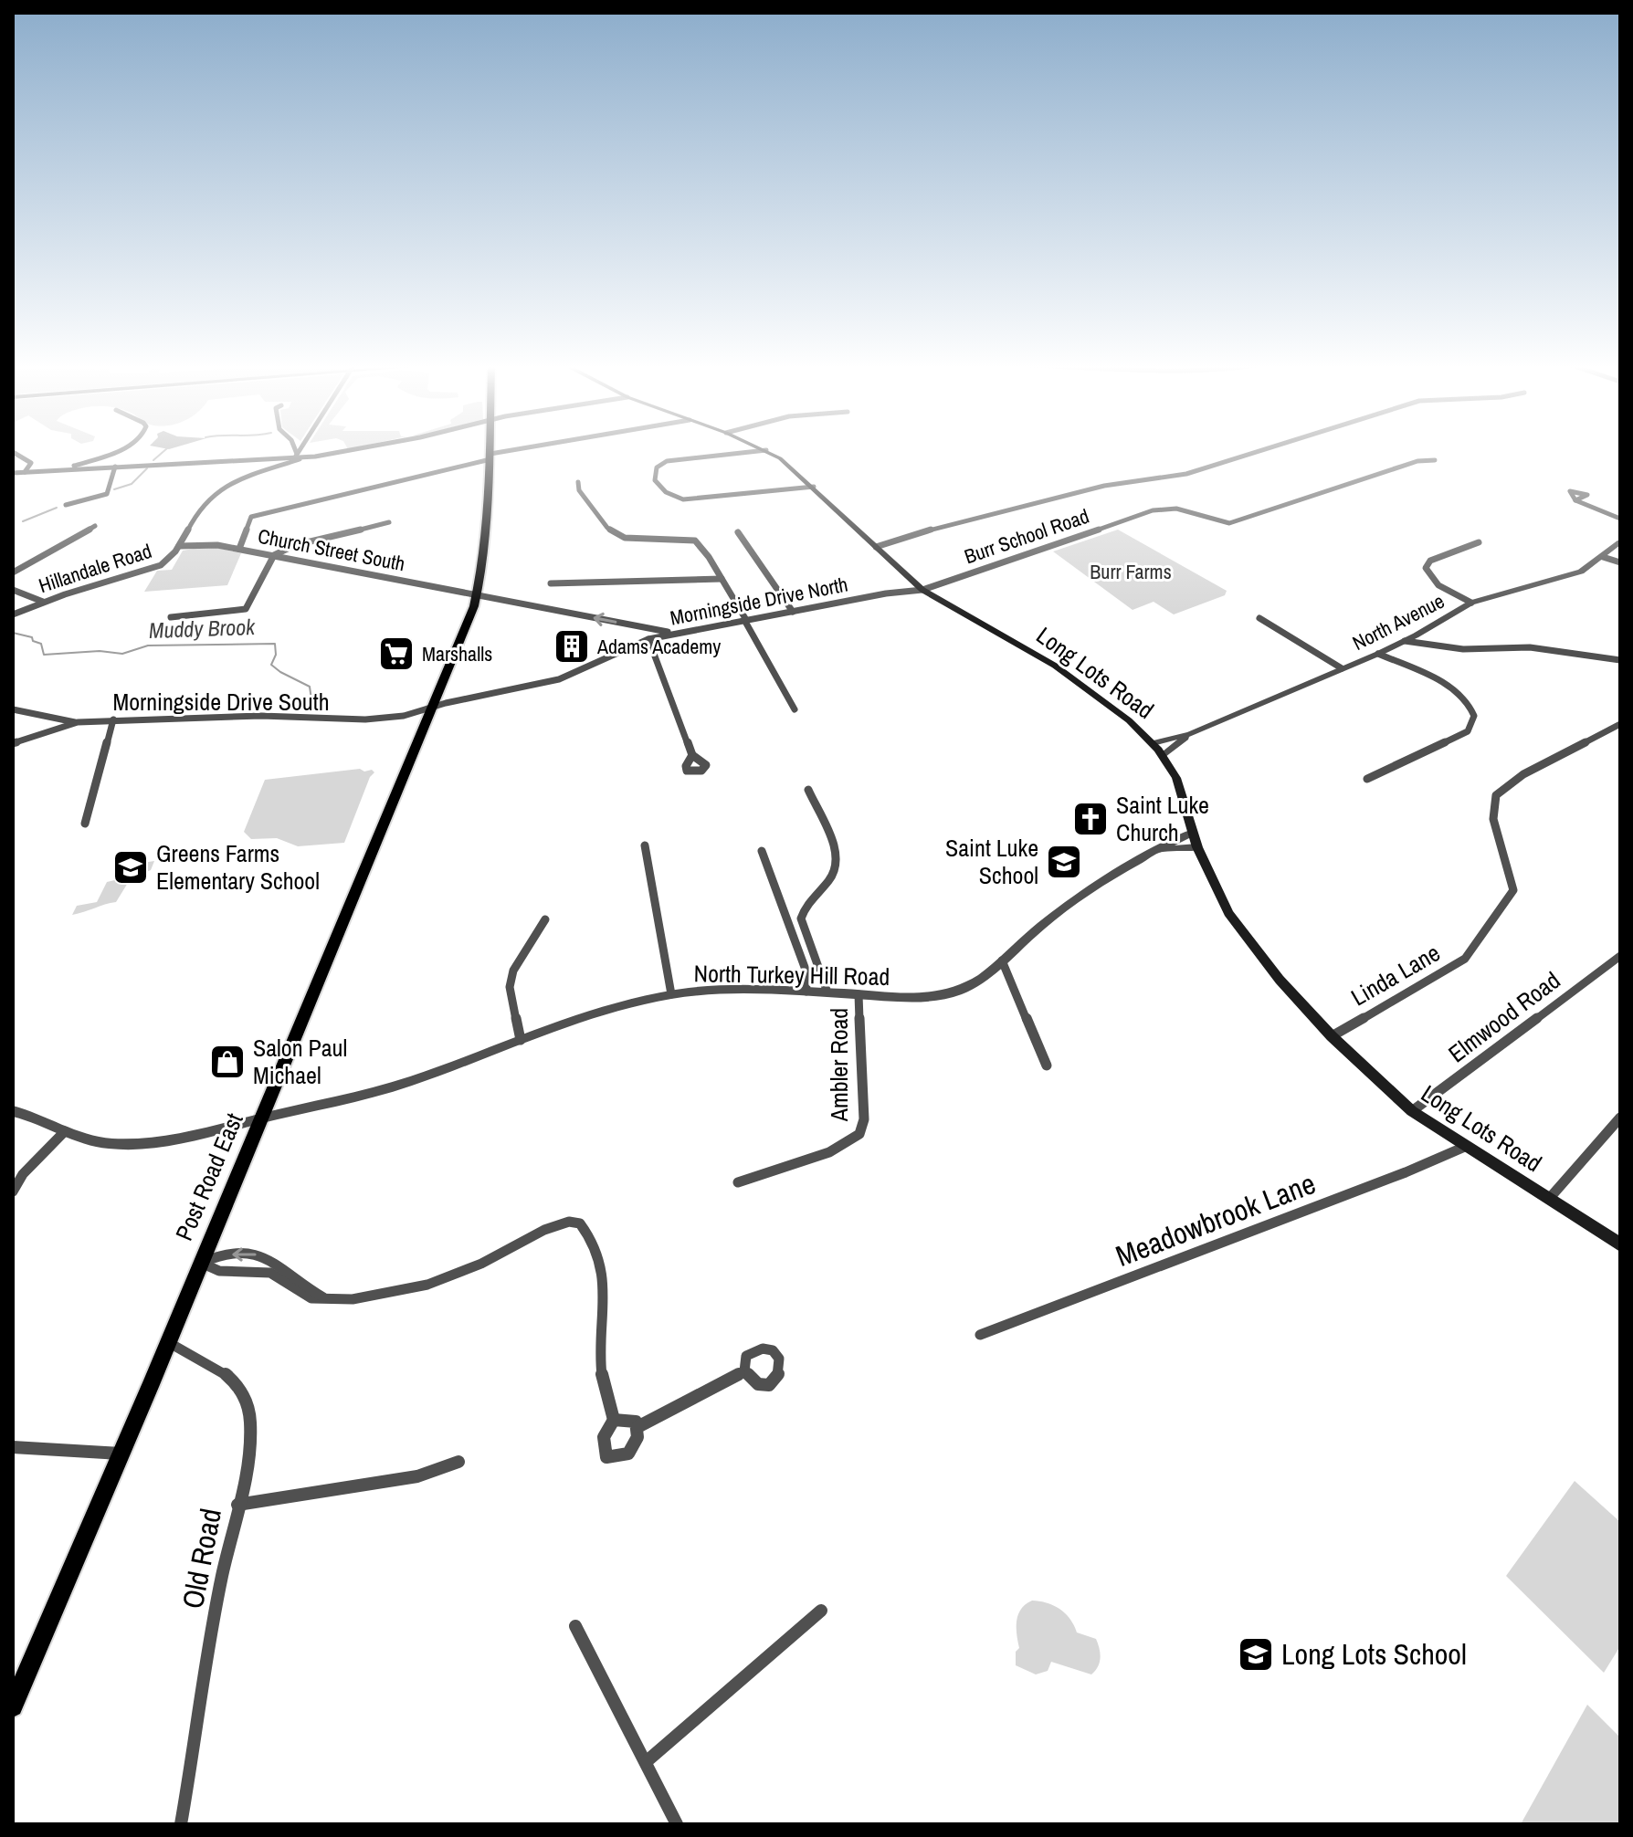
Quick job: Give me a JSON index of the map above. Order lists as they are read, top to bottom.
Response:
{
  "streets": {
    "main road": ["Long Lots Road", "Post Road East"],
    "street": [
      "Burr School Road",
      "Church Street South",
      "Hillandale Road",
      "Morningside Drive North",
      "North Avenue",
      "Morningside Drive South",
      "North Turkey Hill Road",
      "Linda Lane",
      "Elmwood Road",
      "Ambler Road",
      "Meadowbrook Lane",
      "Old Road"
    ]
  },
  "crossings": [
    ["Burr School Road", "Morningside Drive North"],
    ["Burr School Road", "Long Lots Road"],
    ["Church Street South", "Hillandale Road"],
    ["Church Street South", "Morningside Drive North"],
    ["Church Street South", "Post Road East"],
    ["Morningside Drive North", "Long Lots Road"],
    ["Morningside Drive North", "Morningside Drive South"],
    ["Morningside Drive North", "Post Road East"],
    ["North Avenue", "Long Lots Road"],
    ["Long Lots Road", "North Turkey Hill Road"],
    ["Long Lots Road", "Linda Lane"],
    ["Long Lots Road", "Elmwood Road"],
    ["Long Lots Road", "Meadowbrook Lane"],
    ["Morningside Drive South", "Post Road East"],
    ["North Turkey Hill Road", "Ambler Road"],
    ["North Turkey Hill Road", "Post Road East"],
    ["Post Road East", "Old Road"]
  ],
  "water": ["Muddy Brook"],
  "parks": ["Burr Farms"],
  "places": {
    "building": ["Adams Academy"],
    "supermarket": ["Marshalls"],
    "church": ["Saint Luke Church"],
    "school or university": ["Saint Luke School", "Greens Farms Elementary School", "Long Lots School"],
    "shop": ["Salon Paul Michael"]
  }
}
